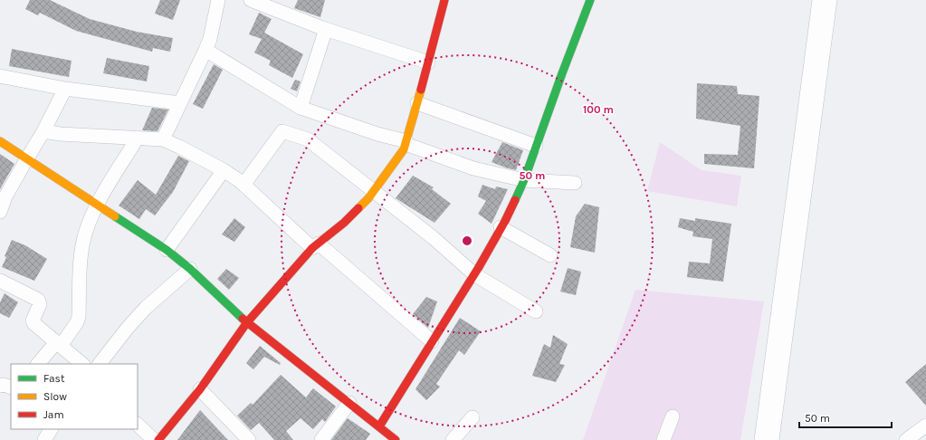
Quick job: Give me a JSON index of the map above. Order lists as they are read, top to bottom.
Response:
{
  "legend": ["Fast", "Slow", "Jam"],
  "scale_bar": "50 m",
  "rings": ["100 m", "50 m"]
}
